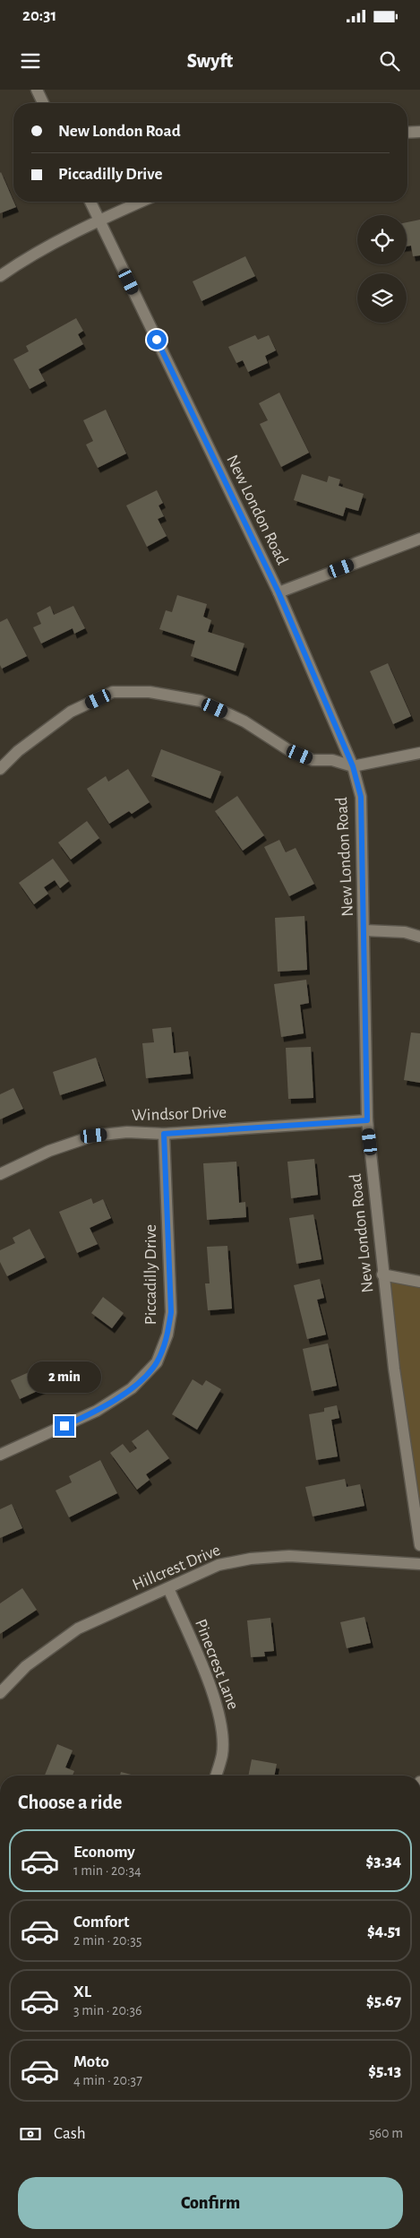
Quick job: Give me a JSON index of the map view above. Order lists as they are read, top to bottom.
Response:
{
  "streets": {
    "street": [
      "New London Road",
      "Windsor Drive",
      "Piccadilly Drive",
      "Hillcrest Drive",
      "Pinecrest Lane"
    ]
  },
  "crossings": [
    ["New London Road", "Windsor Drive"],
    ["Windsor Drive", "Piccadilly Drive"],
    ["Hillcrest Drive", "Pinecrest Lane"]
  ],
  "page": {
    "status": "20:31",
    "header": "Swyft",
    "banner": ["New London Road", "Piccadilly Drive"],
    "bubble": "2 min",
    "heading": "Choose a ride",
    "list": [
      {
        "name": "Economy",
        "note": "1 min · 20:34",
        "value": "$3.34"
      },
      {
        "name": "Comfort",
        "note": "2 min · 20:35",
        "value": "$4.51"
      },
      {
        "name": "XL",
        "note": "3 min · 20:36",
        "value": "$5.67"
      },
      {
        "name": "Moto",
        "note": "4 min · 20:37",
        "value": "$5.13"
      }
    ],
    "pay": ["Cash", "560 m"],
    "buttons": "Confirm"
  }
}
